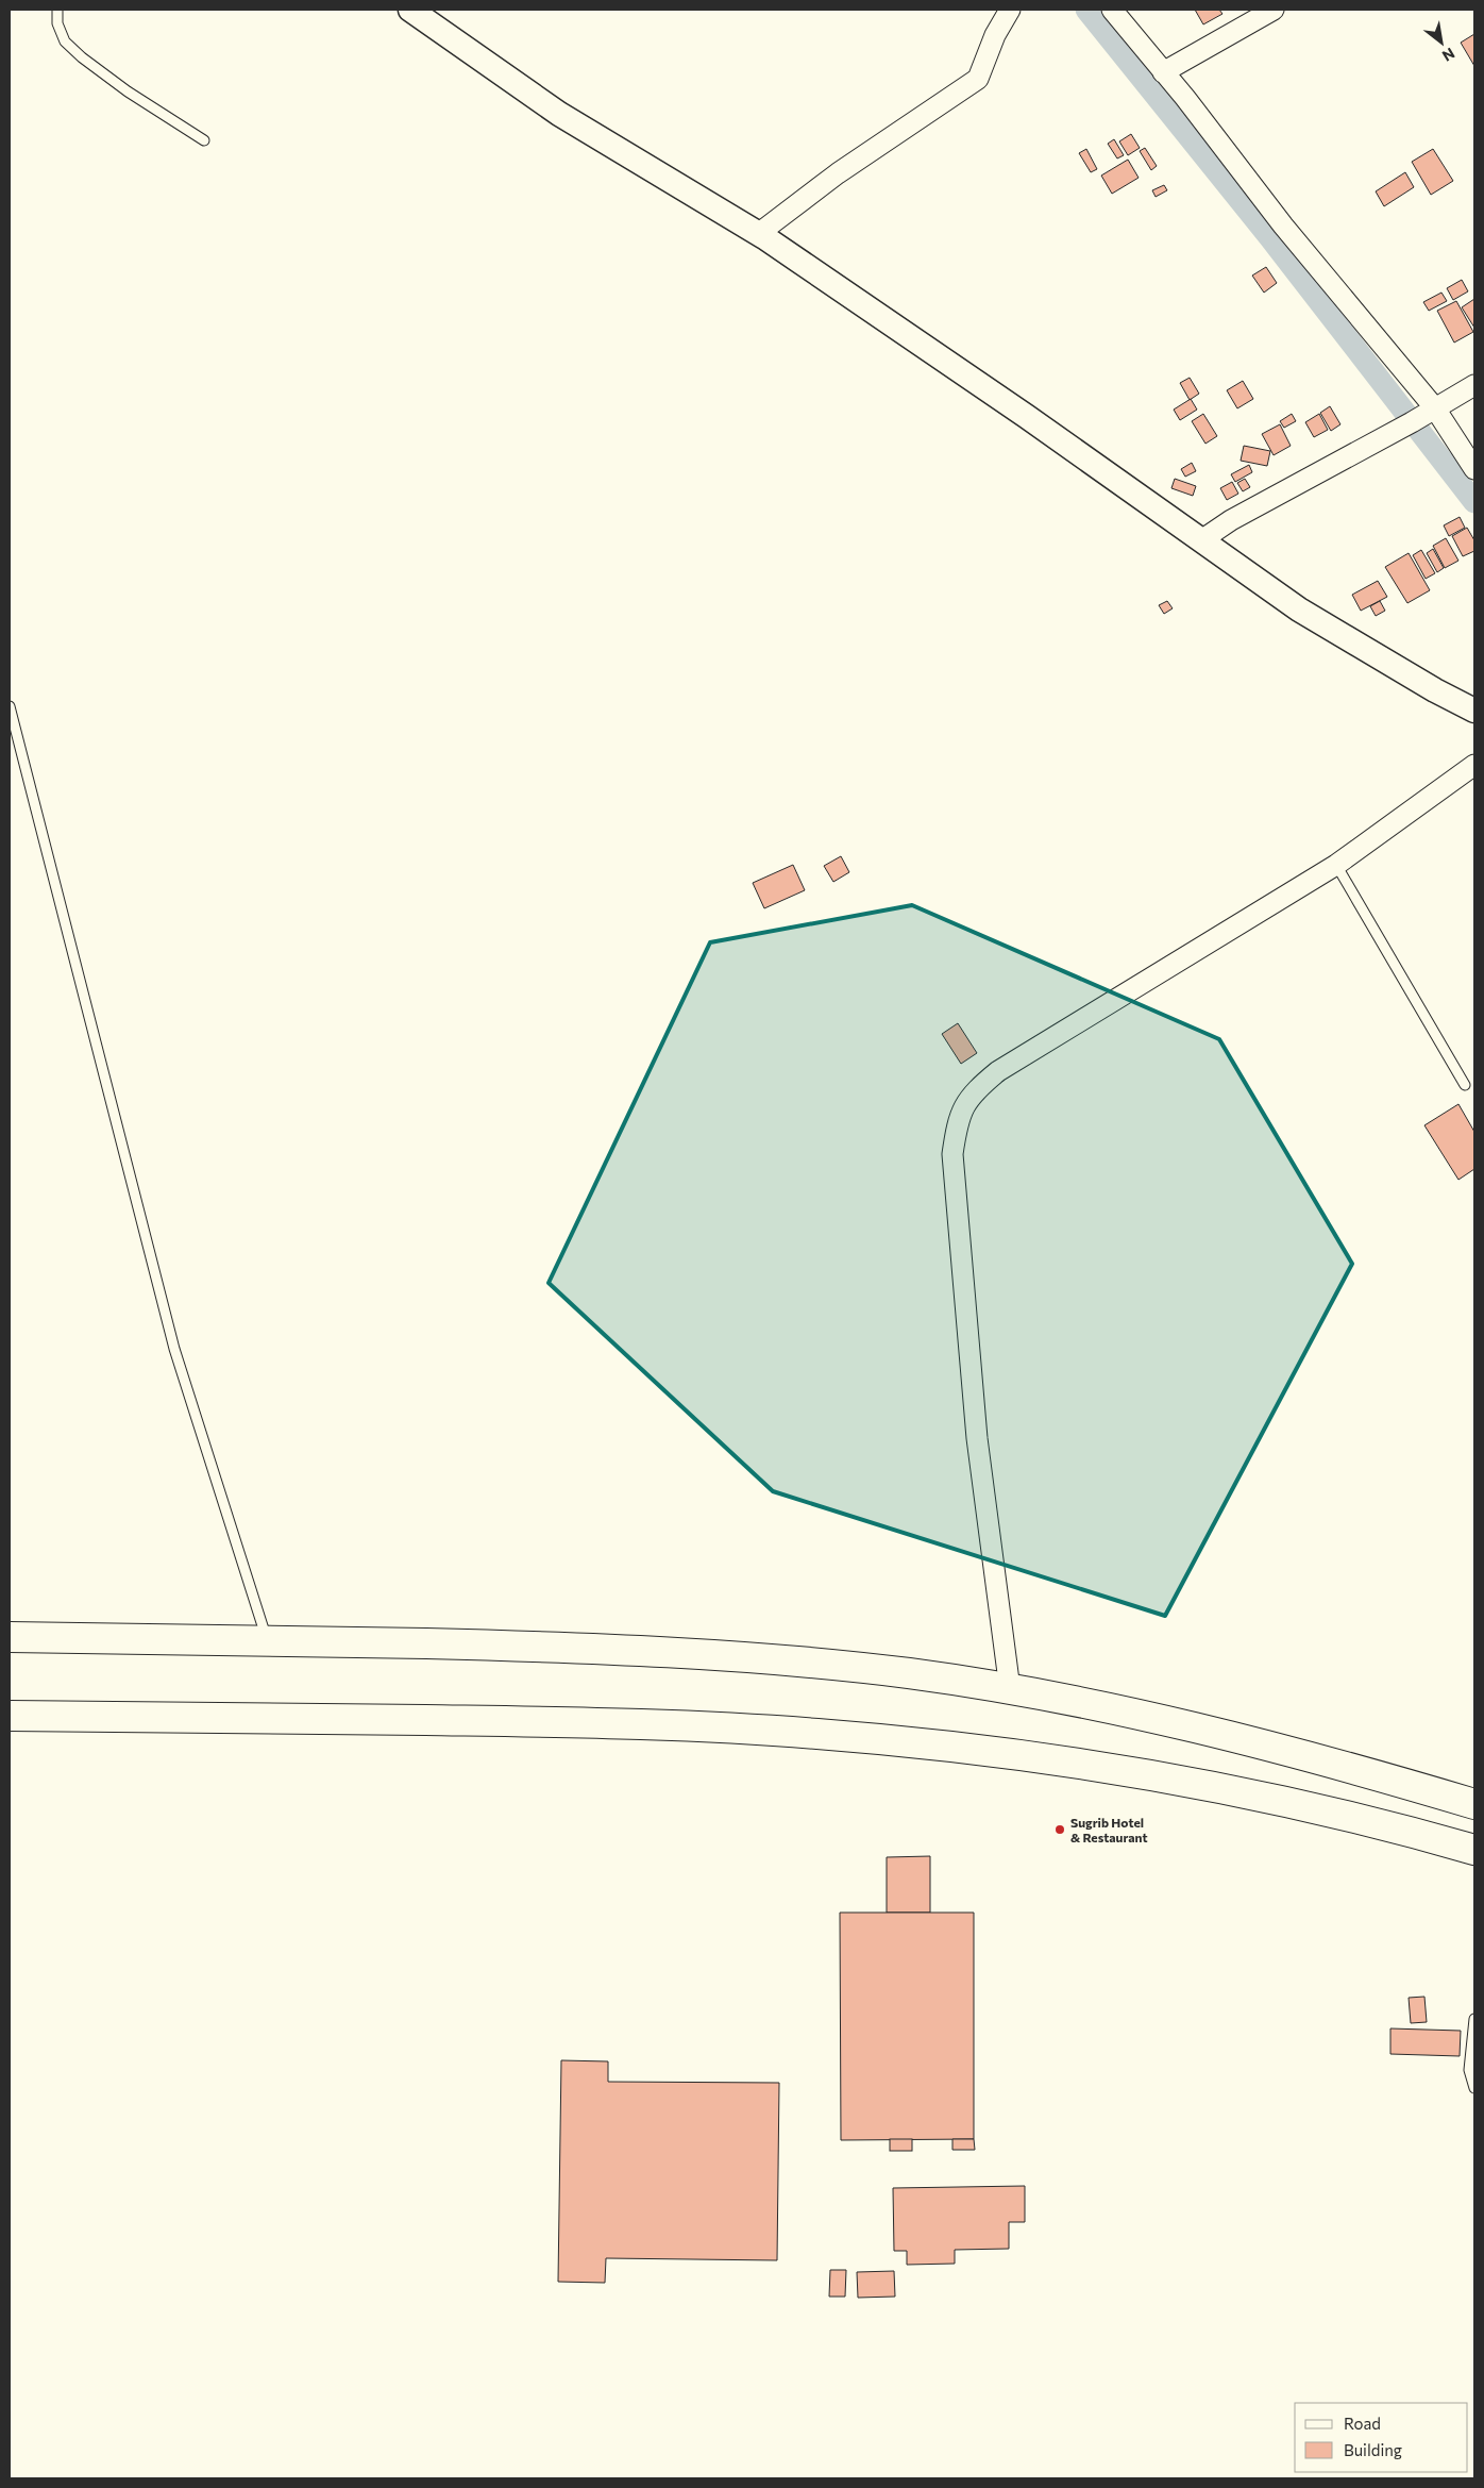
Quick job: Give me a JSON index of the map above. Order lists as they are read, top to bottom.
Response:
{
  "places": ["Sugrib Hotel & Restaurant"],
  "legend": ["Road", "Building"],
  "north": "bottom right"
}
